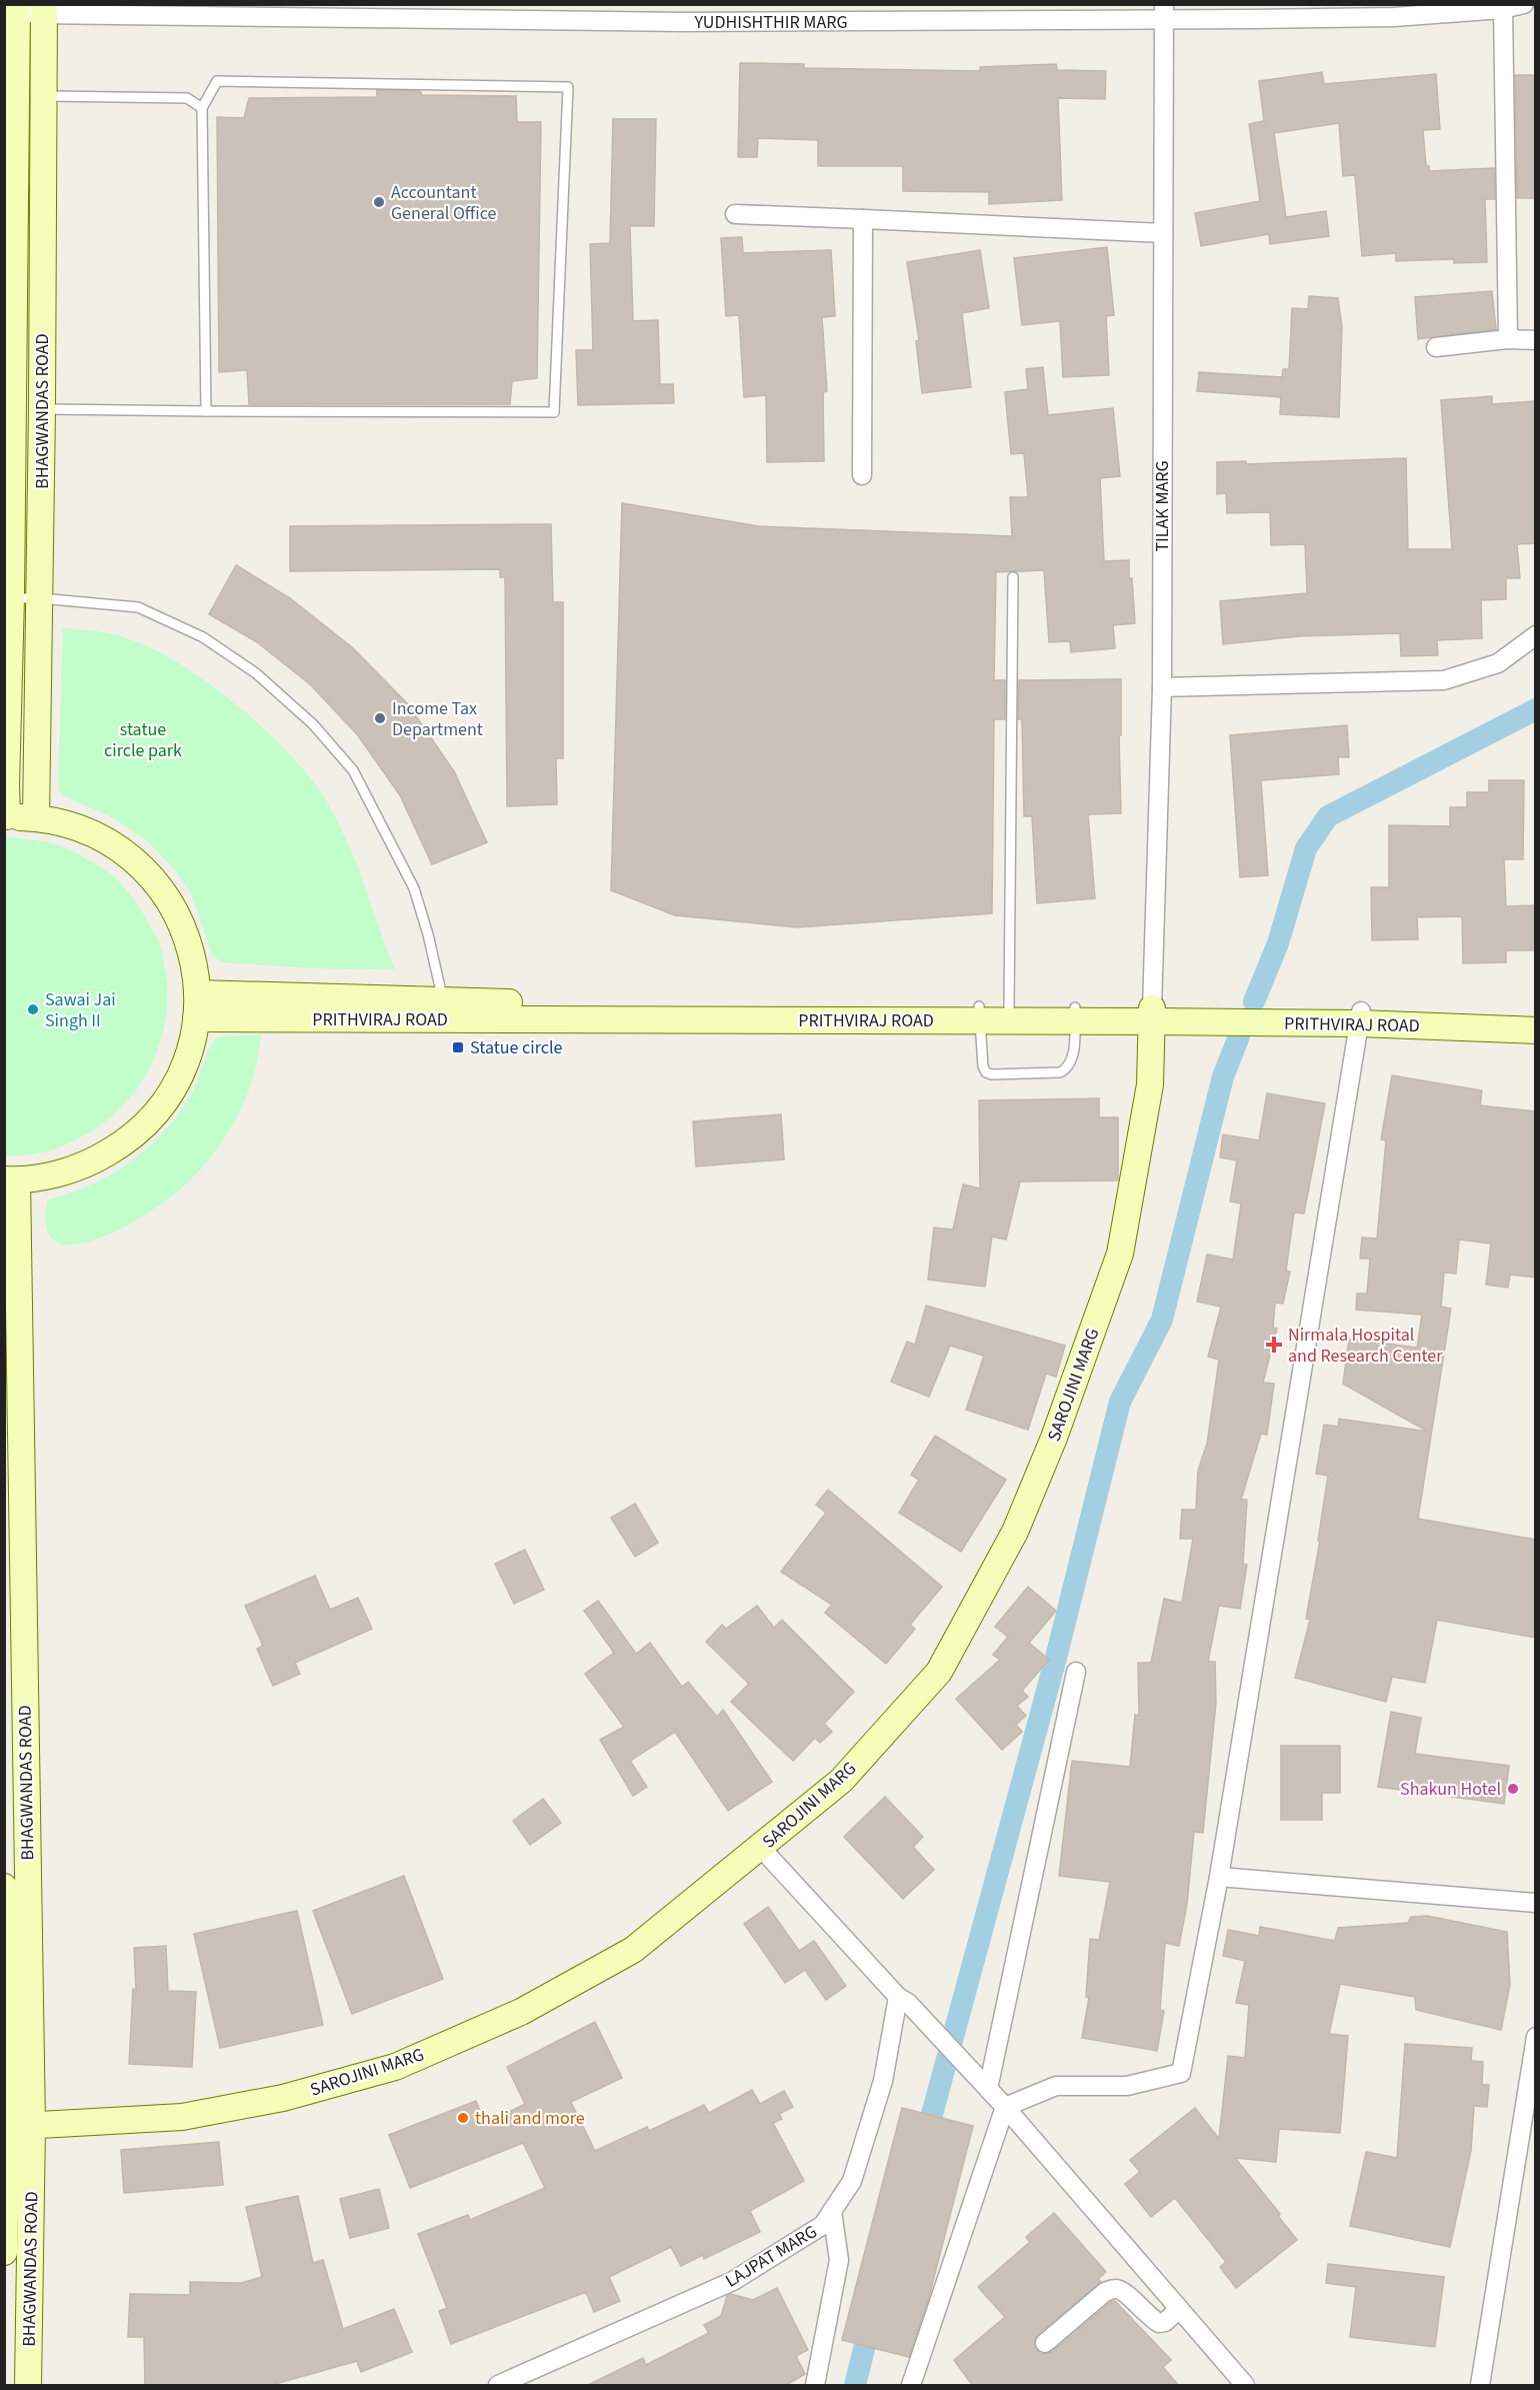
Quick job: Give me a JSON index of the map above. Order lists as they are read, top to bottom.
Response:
{
  "streets": {
    "street": [
      "YUDHISHTHIR MARG",
      "BHAGWANDAS ROAD",
      "TILAK MARG",
      "PRITHVIRAJ ROAD",
      "SAROJINI MARG",
      "LAJPAT MARG"
    ]
  },
  "crossings": [
    ["YUDHISHTHIR MARG", "BHAGWANDAS ROAD"],
    ["YUDHISHTHIR MARG", "TILAK MARG"],
    ["BHAGWANDAS ROAD", "SAROJINI MARG"],
    ["TILAK MARG", "PRITHVIRAJ ROAD"],
    ["TILAK MARG", "SAROJINI MARG"],
    ["PRITHVIRAJ ROAD", "SAROJINI MARG"]
  ],
  "parks": ["statue circle park"],
  "places": {
    "other": [
      "Accountant General Office",
      "Income Tax Department",
      "Sawai Jai Singh II",
      "Shakun Hotel",
      "thali and more"
    ],
    "transit": ["Statue circle"],
    "health": ["Nirmala Hospital and Research Center"]
  }
}
